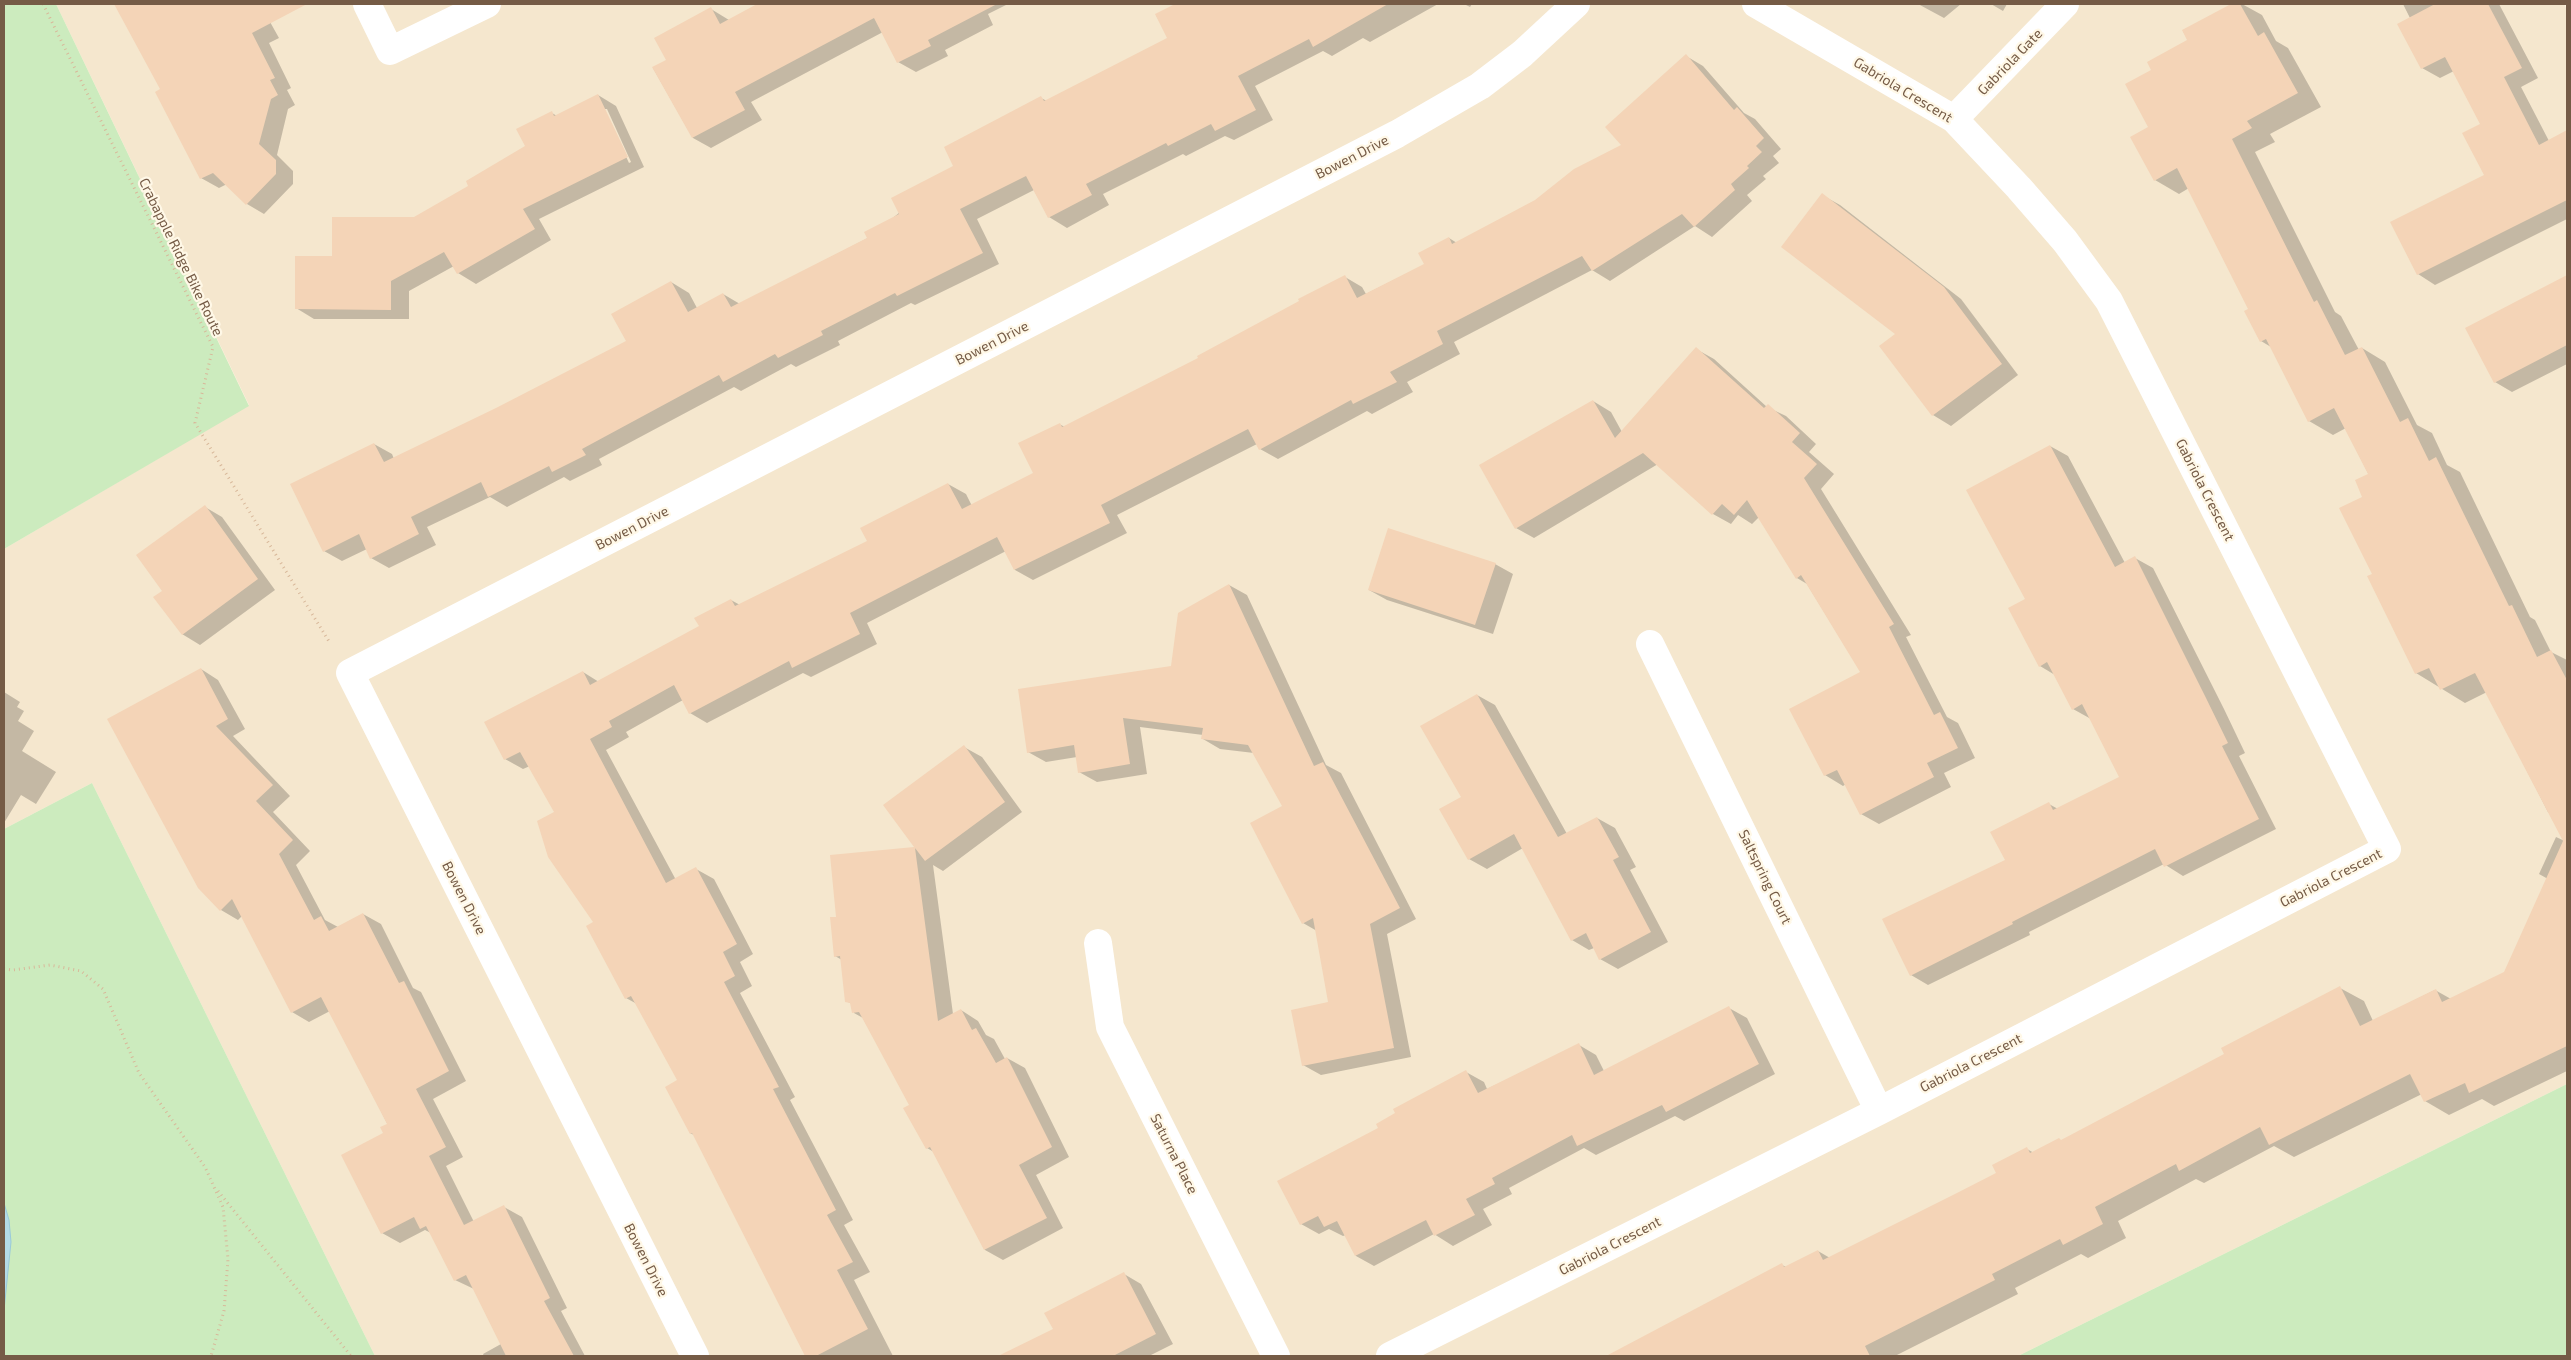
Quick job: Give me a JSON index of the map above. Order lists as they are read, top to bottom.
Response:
{
  "streets": {
    "street": [
      "Gabriola Gate",
      "Gabriola Crescent",
      "Bowen Drive",
      "Saltspring Court",
      "Saturna Place"
    ],
    "path": ["Crabapple Ridge Bike Route"]
  },
  "crossings": [
    ["Gabriola Gate", "Gabriola Crescent"],
    ["Gabriola Crescent", "Saltspring Court"],
    ["Bowen Drive", "Crabapple Ridge Bike Route"]
  ]
}
